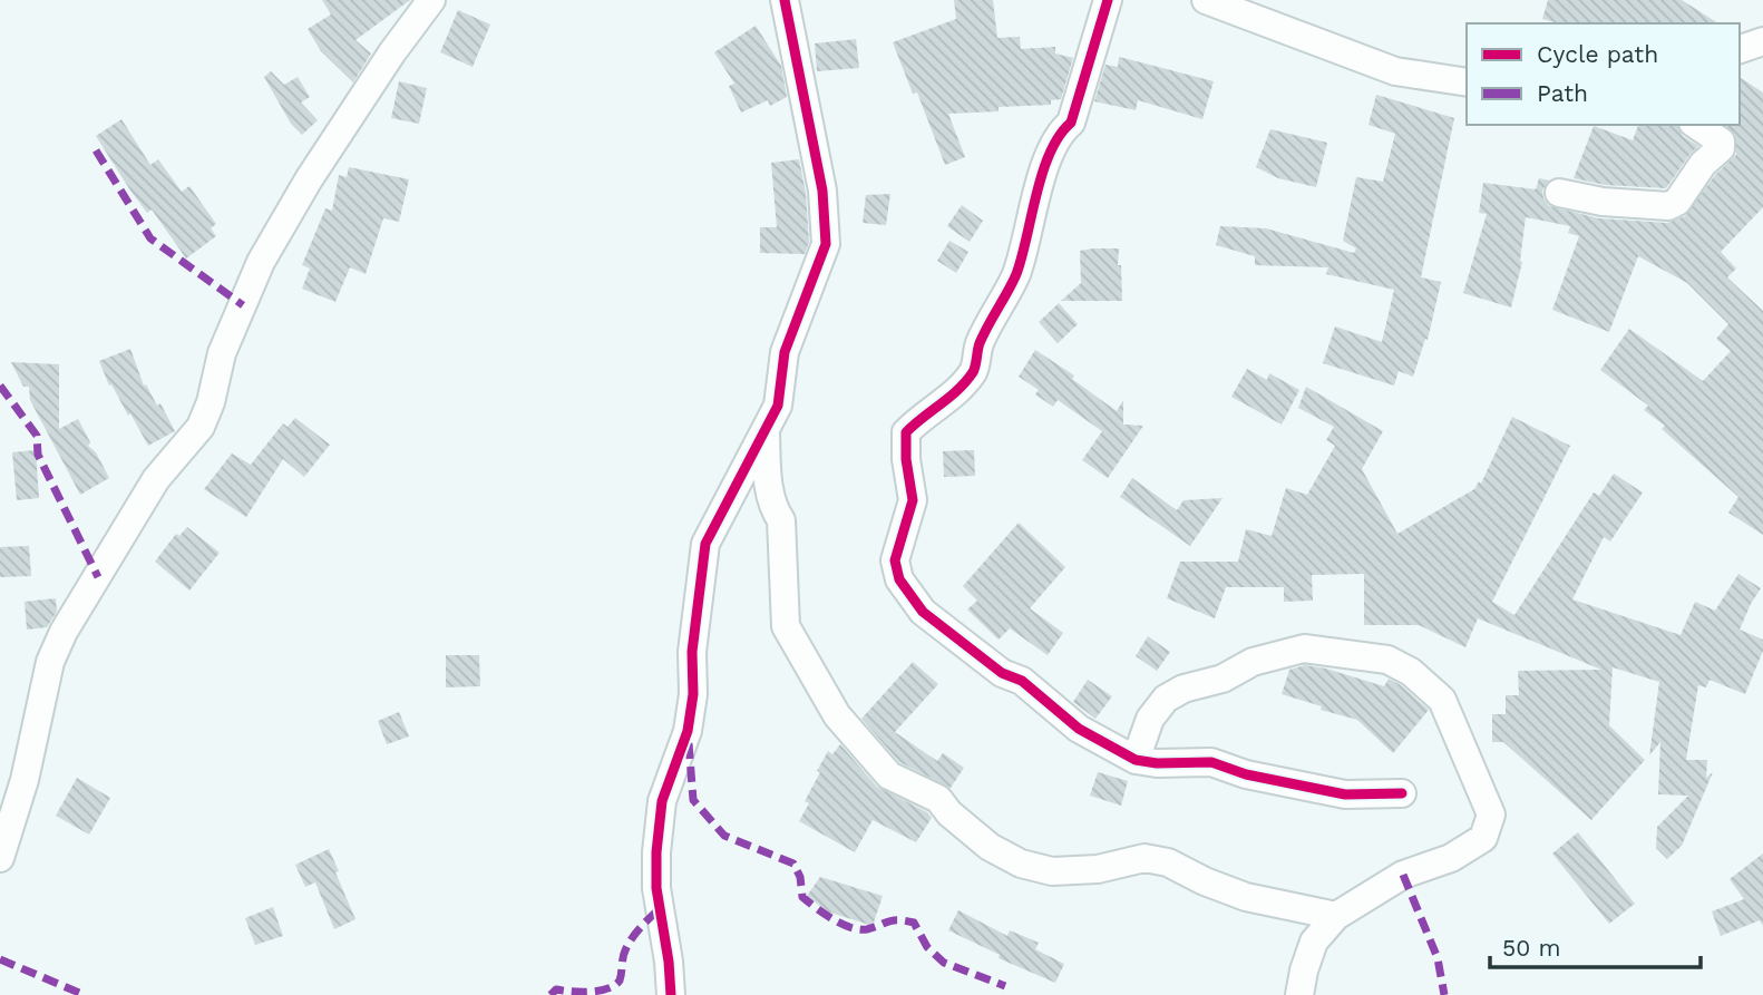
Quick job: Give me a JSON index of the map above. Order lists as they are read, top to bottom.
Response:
{
  "legend": ["Cycle path", "Path"],
  "scale_bar": "50 m"
}
